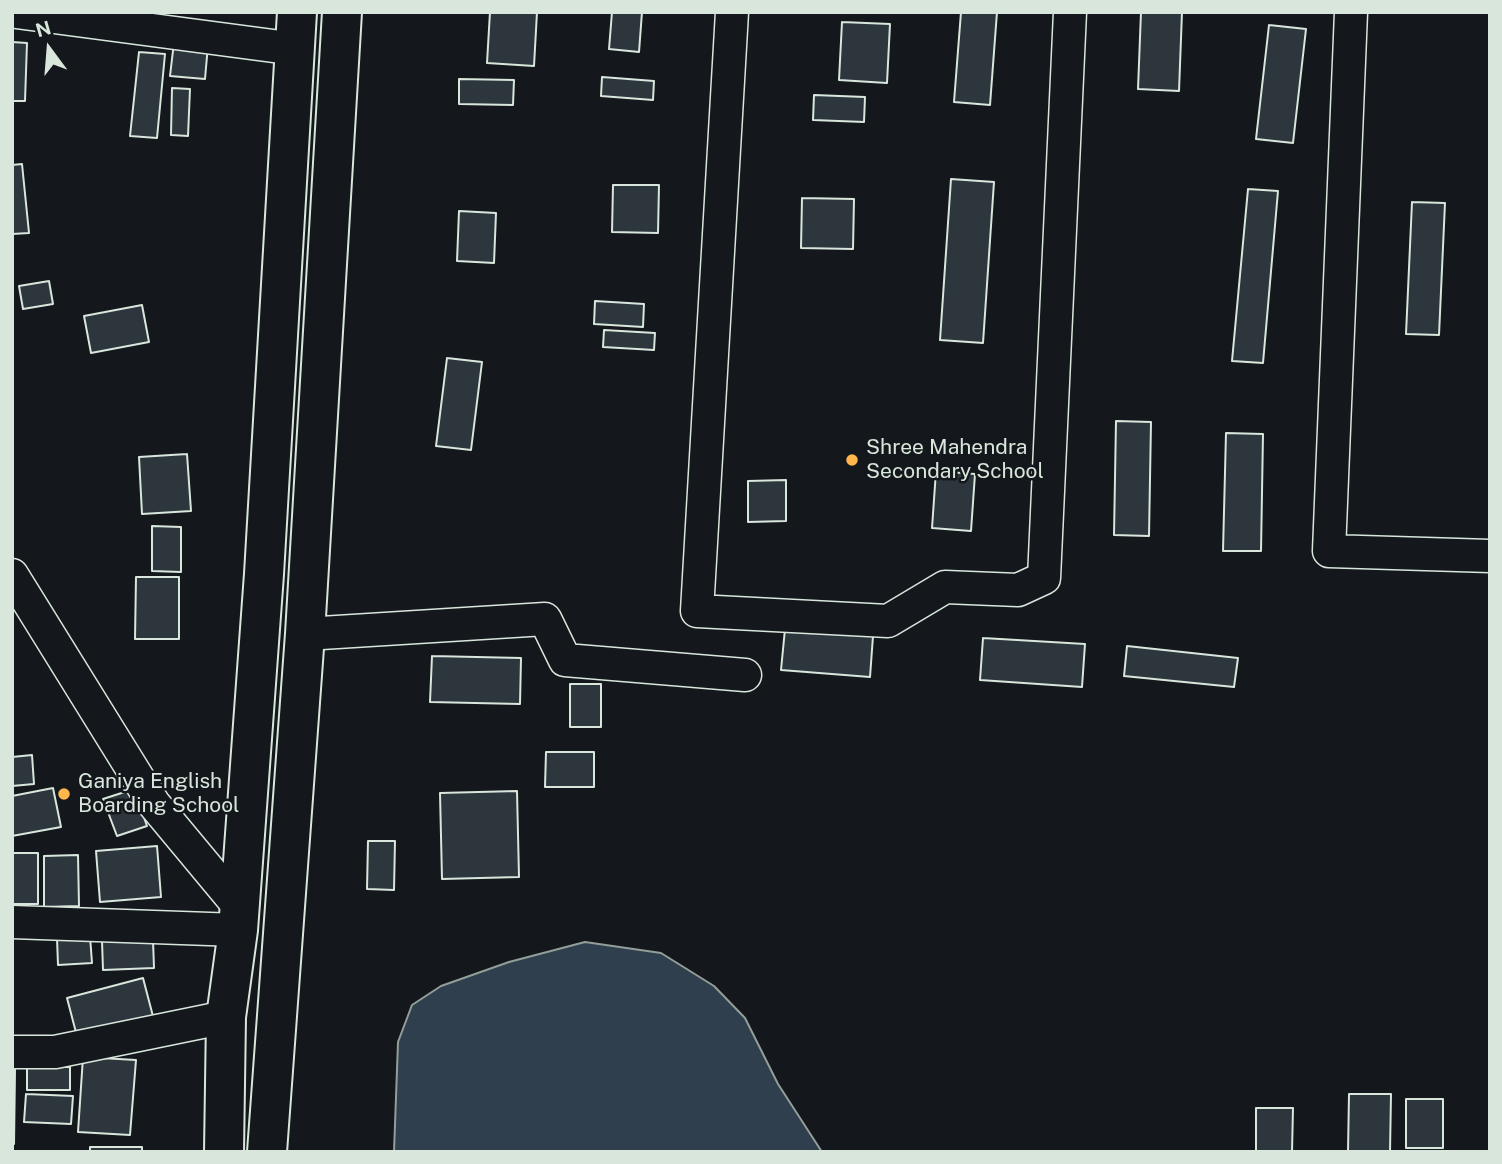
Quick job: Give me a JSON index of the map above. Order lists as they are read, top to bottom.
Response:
{
  "places": ["Shree Mahendra Secondary School", "Ganiya English Boarding School"],
  "north": "top"
}
